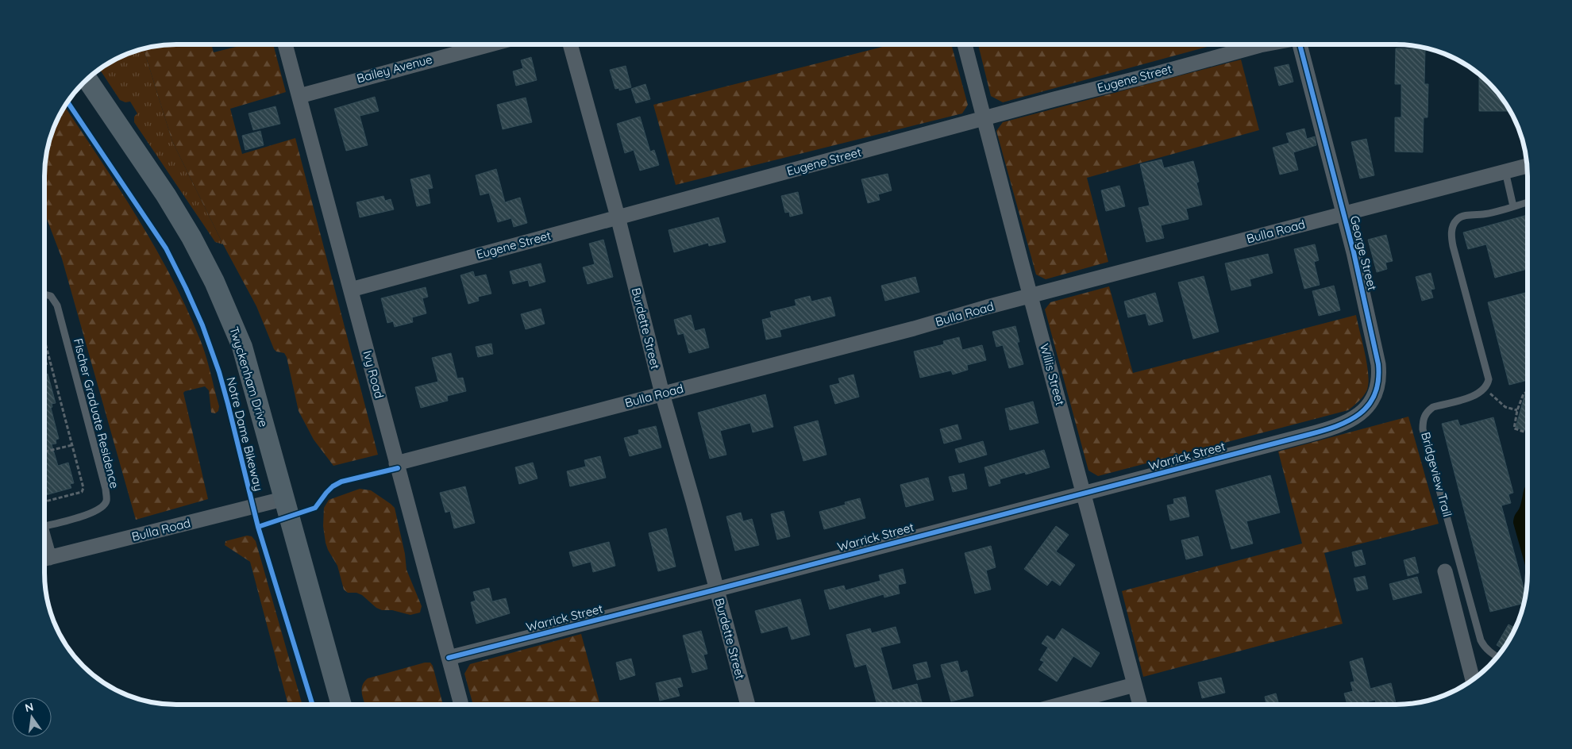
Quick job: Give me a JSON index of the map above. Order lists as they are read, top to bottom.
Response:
{
  "streets": {
    "street": [
      "Bailey Avenue",
      "Eugene Street",
      "Bulla Road",
      "George Street",
      "Burdette Street",
      "Ivy Road",
      "Willis Street",
      "Twyckenham Drive",
      "Warrick Street"
    ],
    "lane": ["Fischer Graduate Residence", "Bridgeview Trail"],
    "cycle path": ["Notre Dame Bikeway"]
  },
  "crossings": [
    ["Bailey Avenue", "Ivy Road"],
    ["Eugene Street", "Burdette Street"],
    ["Eugene Street", "Ivy Road"],
    ["Eugene Street", "Willis Street"],
    ["Bulla Road", "George Street"],
    ["Bulla Road", "Burdette Street"],
    ["Bulla Road", "Ivy Road"],
    ["Bulla Road", "Willis Street"],
    ["Bulla Road", "Twyckenham Drive"],
    ["George Street", "Warrick Street"],
    ["Burdette Street", "Warrick Street"],
    ["Ivy Road", "Warrick Street"],
    ["Willis Street", "Warrick Street"]
  ],
  "north": "top"
}
